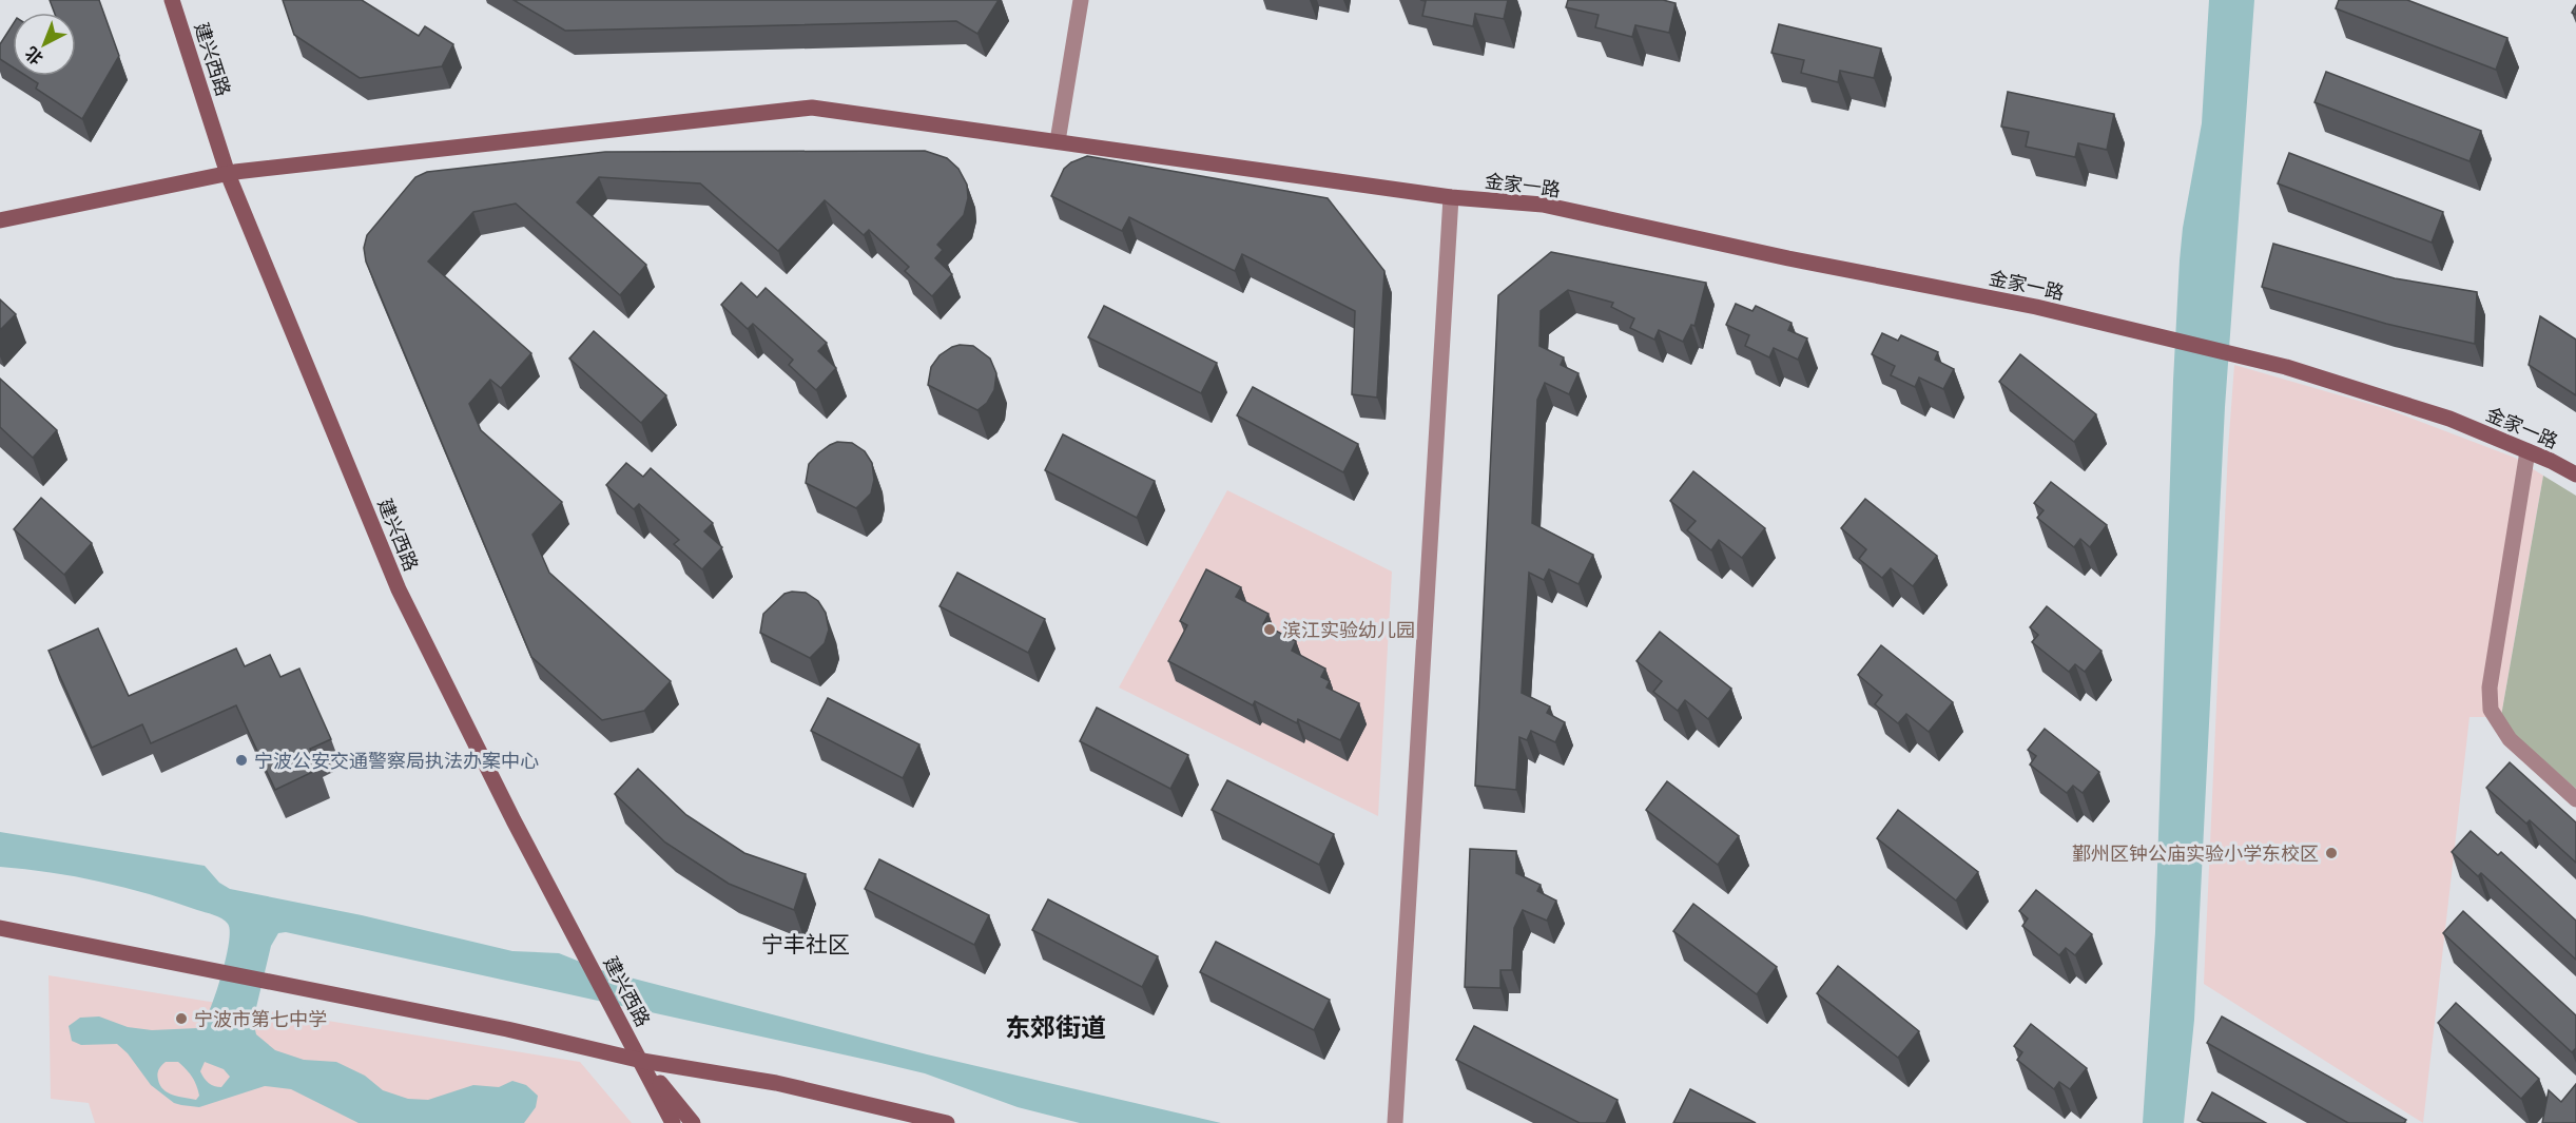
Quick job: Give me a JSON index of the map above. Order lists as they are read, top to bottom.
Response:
{
  "streets": {
    "street": ["建兴西路", "金家一路"]
  },
  "crossings": [
    ["建兴西路", "金家一路"]
  ],
  "districts": ["宁丰社区", "东郊街道"],
  "places": [
    "滨江实验幼儿园",
    "宁波公安交通警察局执法办案中心",
    "鄞州区钟公庙实验小学东校区",
    "宁波市第七中学"
  ],
  "north": "bottom left"
}
